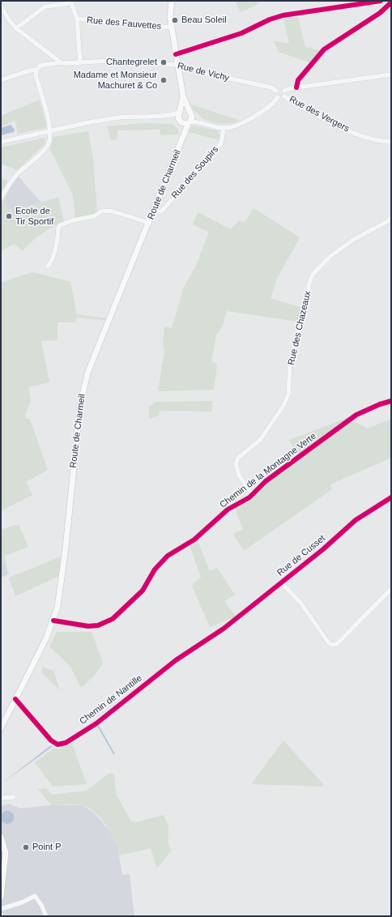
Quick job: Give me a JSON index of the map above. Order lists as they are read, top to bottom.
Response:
{
  "streets": {
    "main road": ["Route de Charmeil"],
    "street": [
      "Rue des Fauvettes",
      "Rue de Vichy",
      "Rue des Vergers",
      "Rue des Soupirs",
      "Rue des Chazeaux",
      "Chemin de la Montagne Verte",
      "Rue de Cusset",
      "Chemin de Nantille"
    ]
  },
  "crossings": [
    ["Rue de Vichy", "Rue des Vergers"],
    ["Rue des Soupirs", "Route de Charmeil"],
    ["Route de Charmeil", "Chemin de la Montagne Verte"],
    ["Route de Charmeil", "Chemin de Nantille"],
    ["Rue des Chazeaux", "Chemin de la Montagne Verte"],
    ["Rue de Cusset", "Chemin de Nantille"]
  ],
  "places": [
    "Beau Soleil",
    "Chantegrelet",
    "Madame et Monsieur Machuret & Co",
    "Ecole de Tir Sportif",
    "Point P"
  ]
}
